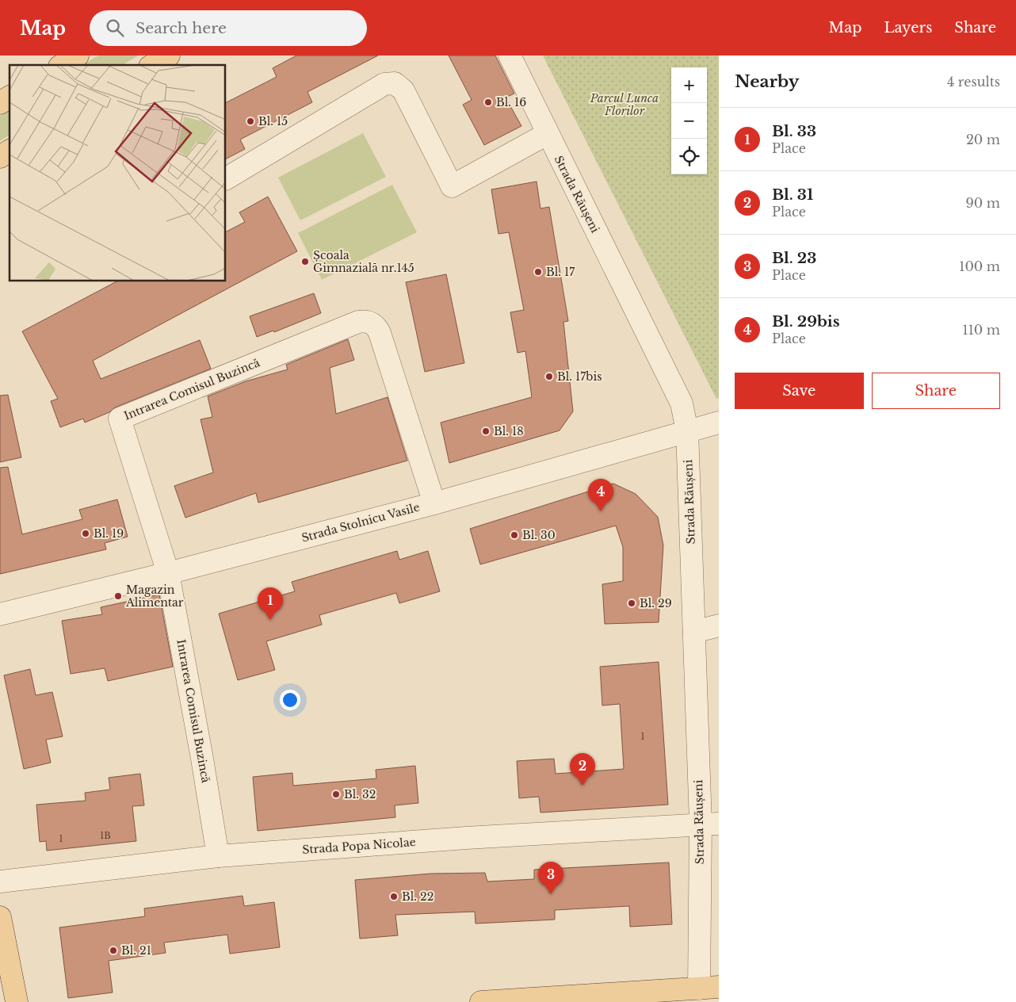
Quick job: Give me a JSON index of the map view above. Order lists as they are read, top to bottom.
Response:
{
  "streets": {
    "street": [
      "Strada Răușeni",
      "Intrarea Comisul Buzincă",
      "Strada Stolnicu Vasile",
      "Strada Popa Nicolae"
    ]
  },
  "crossings": [
    ["Strada Răușeni", "Strada Stolnicu Vasile"],
    ["Strada Răușeni", "Strada Popa Nicolae"],
    ["Intrarea Comisul Buzincă", "Strada Stolnicu Vasile"],
    ["Intrarea Comisul Buzincă", "Strada Popa Nicolae"]
  ],
  "parks": ["Parcul Lunca Florilor"],
  "places": [
    "Bl. 16",
    "Bl. 15",
    "Școala Gimnazială nr.145",
    "Bl. 17",
    "Bl. 17bis",
    "Bl. 18",
    "Bl. 19",
    "Bl. 30",
    "Magazin Alimentar",
    "Bl. 29",
    "Bl. 32",
    "Bl. 22",
    "Bl. 21"
  ],
  "house_numbers": ["1", "1B", "1"],
  "page": {
    "header": "Map",
    "search": "Search here",
    "nav": ["Map", "Layers", "Share"],
    "heading": ["Nearby", "4 results"],
    "map_buttons": ["+", "−"],
    "list": [
      {
        "mark": "1",
        "name": "Bl. 33",
        "note": "Place",
        "value": "20 m"
      },
      {
        "mark": "2",
        "name": "Bl. 31",
        "note": "Place",
        "value": "90 m"
      },
      {
        "mark": "3",
        "name": "Bl. 23",
        "note": "Place",
        "value": "100 m"
      },
      {
        "mark": "4",
        "name": "Bl. 29bis",
        "note": "Place",
        "value": "110 m"
      }
    ],
    "buttons": ["Save", "Share"],
    "pins": [
      "4",
      "1",
      "2",
      "3"
    ]
  }
}
